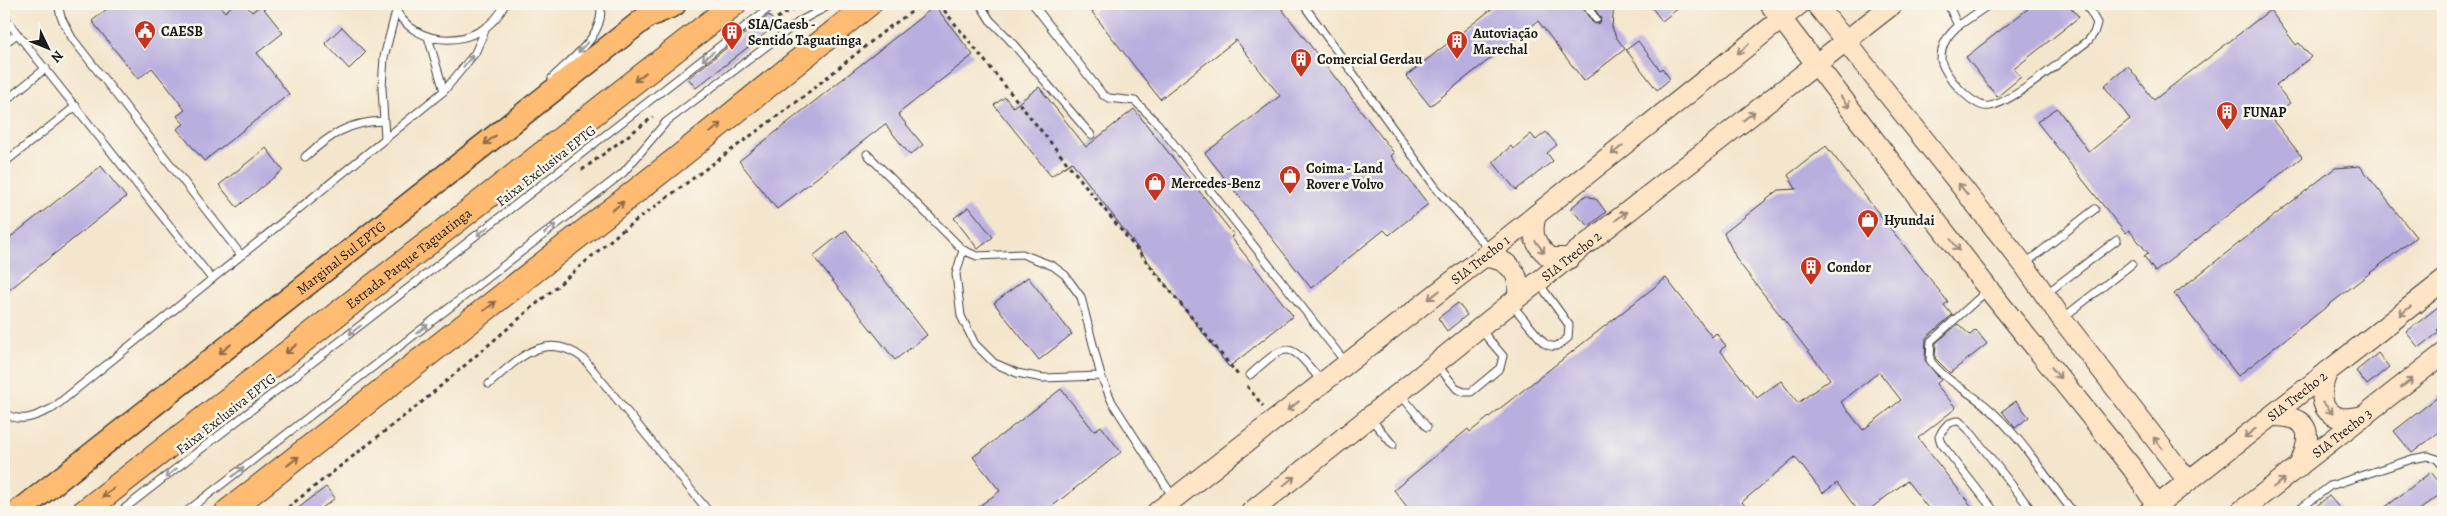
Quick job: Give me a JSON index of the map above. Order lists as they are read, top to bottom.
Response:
{
  "streets": {
    "highway": ["Estrada Parque Taguatinga"],
    "main road": [
      "SIA Trecho 2",
      "Marginal Sul EPTG",
      "SIA Trecho 1",
      "SIA Trecho 3"
    ],
    "lane": ["Faixa Exclusiva EPTG"]
  },
  "one_way": ["Marginal Sul EPTG", "SIA Trecho 1", "SIA Trecho 3"],
  "places": {
    "public building": ["CAESB"],
    "building": [
      "SIA/Caesb - Sentido Taguatinga",
      "Autoviação Marechal",
      "Comercial Gerdau",
      "FUNAP",
      "Condor"
    ],
    "shop": ["Coima - Land Rover e Volvo", "Mercedes-Benz", "Hyundai"]
  },
  "north": "bottom right"
}
